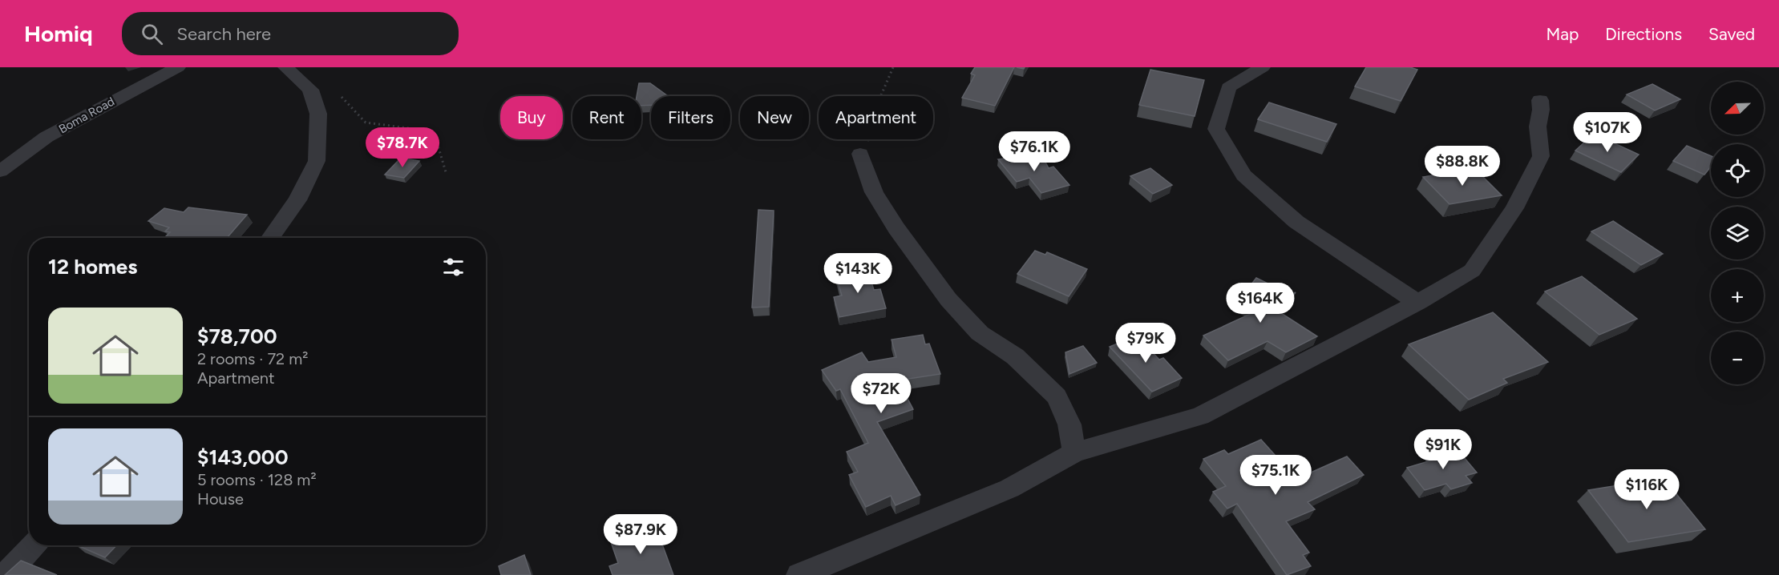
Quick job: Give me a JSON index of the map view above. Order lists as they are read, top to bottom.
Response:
{
  "streets": {
    "street": ["Boma Road"]
  },
  "north": "bottom left",
  "page": {
    "header": "Homiq",
    "search": "Search here",
    "nav": ["Map", "Directions", "Saved"],
    "map_buttons": ["+", "−"],
    "chip": [
      "Buy",
      "Rent",
      "Filters",
      "New",
      "Apartment"
    ],
    "price": [
      "$107K",
      "$78.7K",
      "$76.1K",
      "$88.8K",
      "$143K",
      "$164K",
      "$79K",
      "$72K",
      "$91K",
      "$75.1K",
      "$116K",
      "$87.9K"
    ],
    "heading": "12 homes",
    "list": [
      {
        "name": "$78,700",
        "note": "2 rooms · 72 m² · Apartment"
      },
      {
        "name": "$143,000",
        "note": "5 rooms · 128 m² · House"
      }
    ]
  }
}
